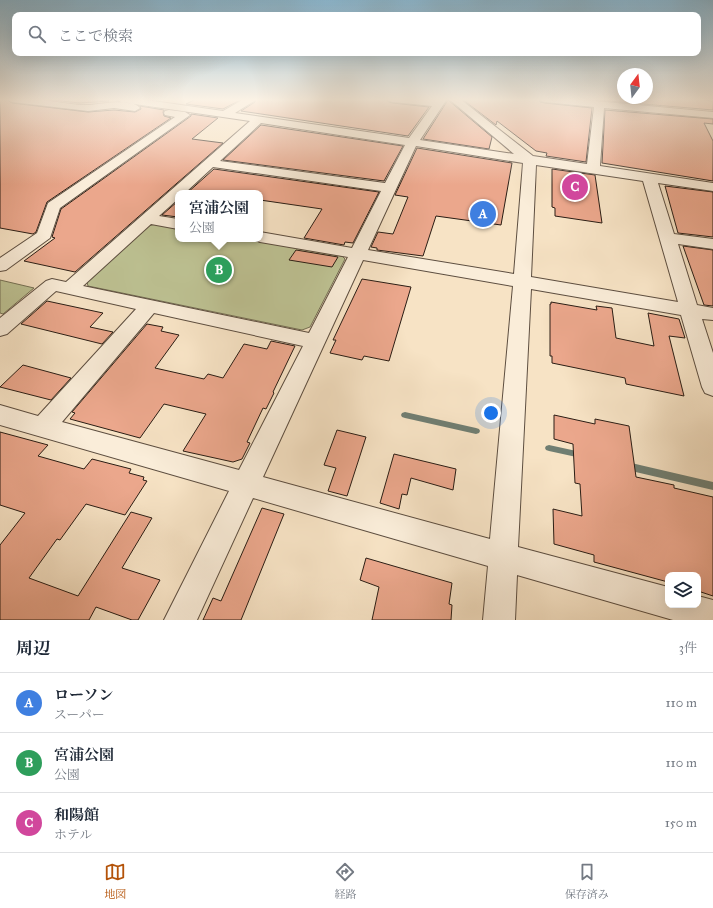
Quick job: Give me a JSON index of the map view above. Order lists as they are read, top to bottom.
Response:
{
  "north": "top",
  "page": {
    "search": "ここで検索",
    "pins": ["C", "A", "B"],
    "popup": ["宮浦公園", "公園"],
    "heading": ["周辺", "3件"],
    "list": [
      {
        "mark": "A",
        "name": "ローソン",
        "note": "スーパー",
        "value": "110 m"
      },
      {
        "mark": "B",
        "name": "宮浦公園",
        "note": "公園",
        "value": "110 m"
      },
      {
        "mark": "C",
        "name": "和陽館",
        "note": "ホテル",
        "value": "150 m"
      }
    ],
    "nav": ["地図", "経路", "保存済み"]
  }
}
